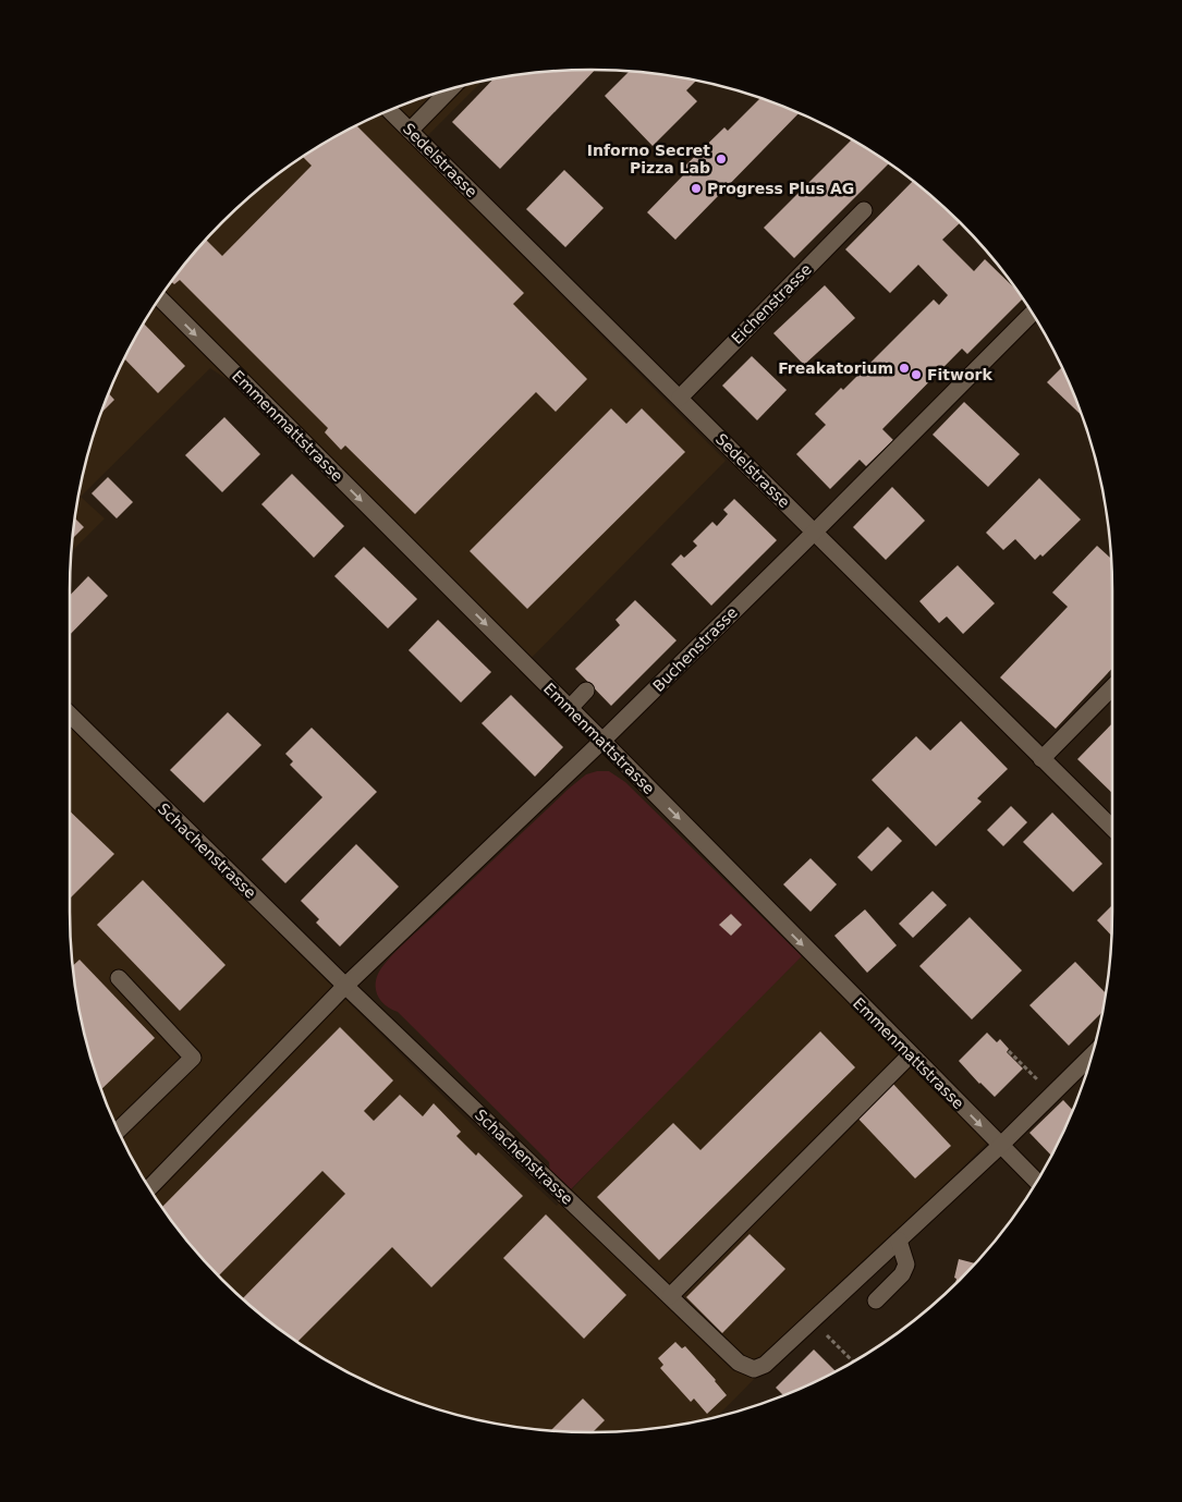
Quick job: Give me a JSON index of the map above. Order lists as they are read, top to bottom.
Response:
{
  "streets": {
    "street": [
      "Sedelstrasse",
      "Eichenstrasse",
      "Emmenmattstrasse",
      "Buchenstrasse",
      "Schachenstrasse"
    ]
  },
  "crossings": [
    ["Sedelstrasse", "Eichenstrasse"],
    ["Sedelstrasse", "Buchenstrasse"],
    ["Emmenmattstrasse", "Buchenstrasse"],
    ["Emmenmattstrasse", "Schachenstrasse"],
    ["Buchenstrasse", "Schachenstrasse"]
  ],
  "one_way": ["Emmenmattstrasse"],
  "places": [
    "Inforno Secret Pizza Lab",
    "Progress Plus AG",
    "Freakatorium",
    "Fitwork"
  ]
}
